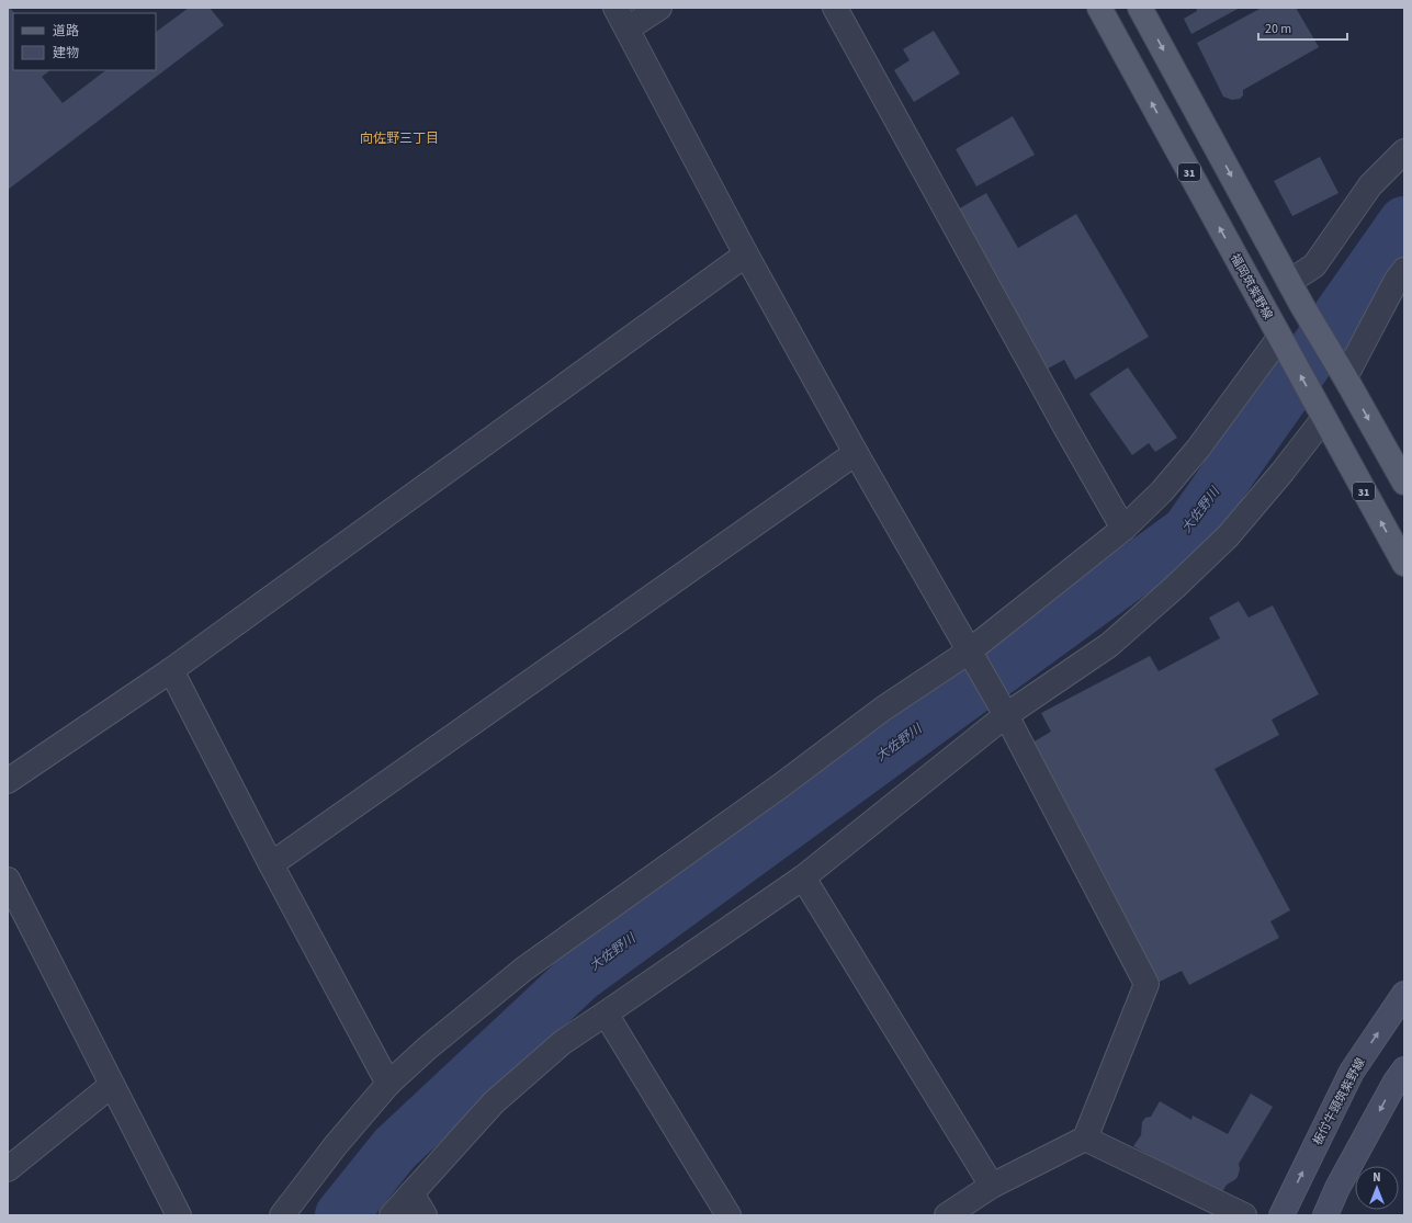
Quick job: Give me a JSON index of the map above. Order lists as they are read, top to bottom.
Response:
{
  "streets": {
    "main road": ["31", "福岡筑紫野線", "板付牛頸筑紫野線"]
  },
  "districts": ["向佐野三丁目"],
  "water": ["大佐野川"],
  "legend": ["道路", "建物"],
  "scale_bar": "20 m",
  "north": "top"
}
